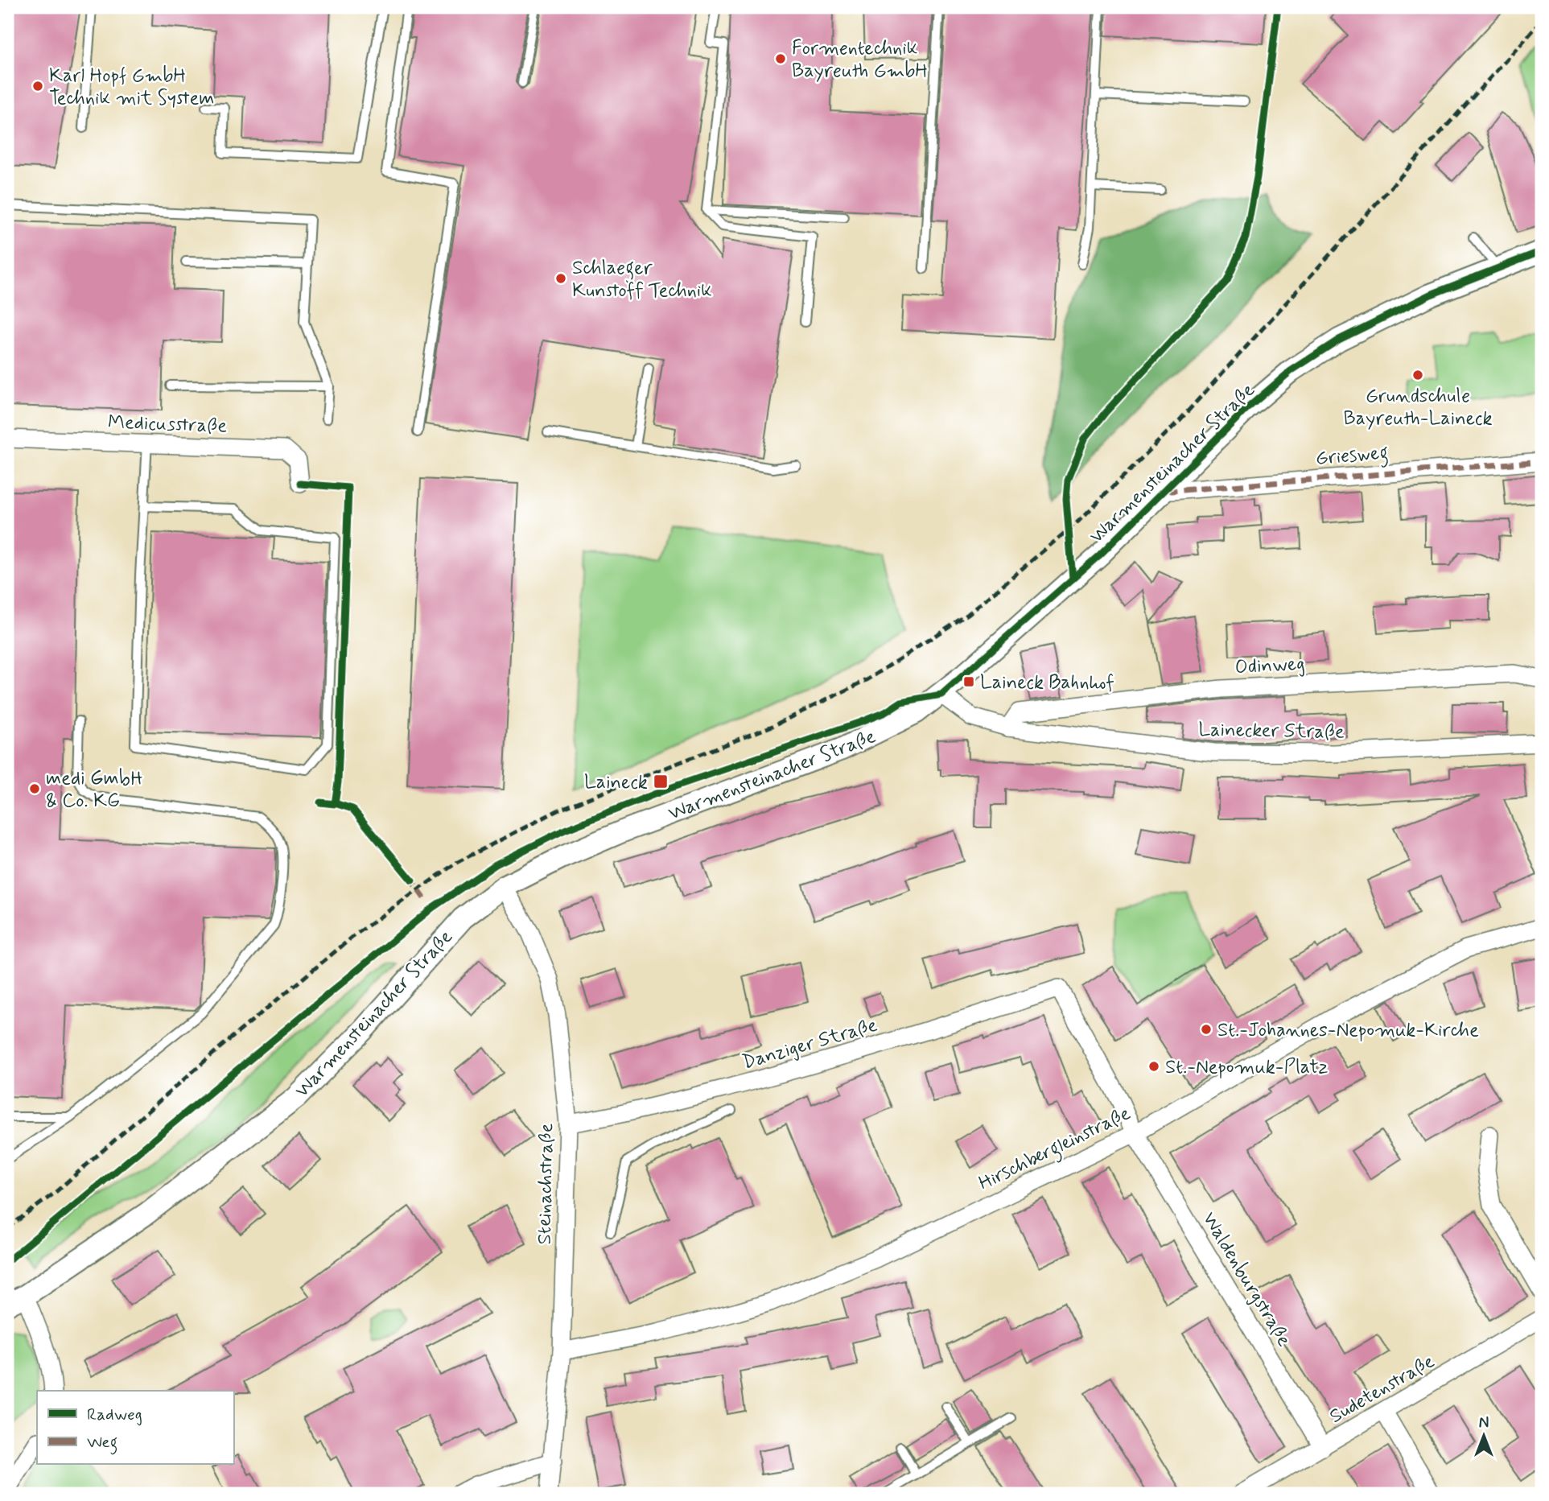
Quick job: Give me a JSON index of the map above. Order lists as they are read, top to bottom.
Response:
{
  "streets": {
    "street": [
      "Medicusstraße",
      "Griesweg",
      "Warmensteinacher Straße",
      "Odinweg",
      "Lainecker Straße",
      "Danziger Straße",
      "Hirschbergleinstraße",
      "Steinachstraße",
      "Waldenburgstraße",
      "Sudetenstraße"
    ]
  },
  "crossings": [
    ["Griesweg", "Warmensteinacher Straße"],
    ["Warmensteinacher Straße", "Lainecker Straße"],
    ["Warmensteinacher Straße", "Steinachstraße"],
    ["Odinweg", "Lainecker Straße"],
    ["Danziger Straße", "Hirschbergleinstraße"],
    ["Danziger Straße", "Steinachstraße"],
    ["Danziger Straße", "Waldenburgstraße"],
    ["Hirschbergleinstraße", "Steinachstraße"],
    ["Hirschbergleinstraße", "Waldenburgstraße"],
    ["Waldenburgstraße", "Sudetenstraße"]
  ],
  "places": {
    "other": [
      "Formentechnik Bayreuth GmbH",
      "Karl Hopf GmbH Technik mit System",
      "Schlaeger Kunstoff Technik",
      "Grundschule Bayreuth-Laineck",
      "medi GmbH & Co. KG",
      "St.-Johannes-Nepomuk-Kirche",
      "St.-Nepomuk-Platz"
    ],
    "transit": ["Laineck Bahnhof", "Laineck"]
  },
  "legend": ["Radweg", "Weg"],
  "north": "top"
}
